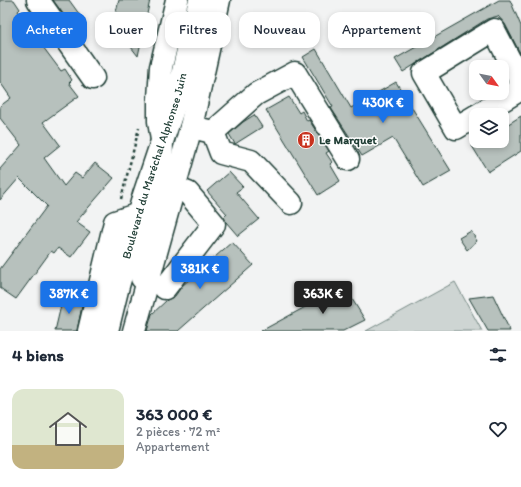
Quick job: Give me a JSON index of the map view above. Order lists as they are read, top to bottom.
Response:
{
  "streets": {
    "main road": ["Boulevard du Maréchal Alphonse Juin"]
  },
  "places": {
    "building": ["Le Marquet"]
  },
  "north": "bottom right",
  "page": {
    "chip": [
      "Acheter",
      "Louer",
      "Filtres",
      "Nouveau",
      "Appartement"
    ],
    "price": [
      "430K €",
      "381K €",
      "387K €",
      "363K €"
    ],
    "heading": "4 biens",
    "list": [
      {
        "name": "363 000 €",
        "note": "2 pièces · 72 m² · Appartement"
      }
    ]
  }
}
